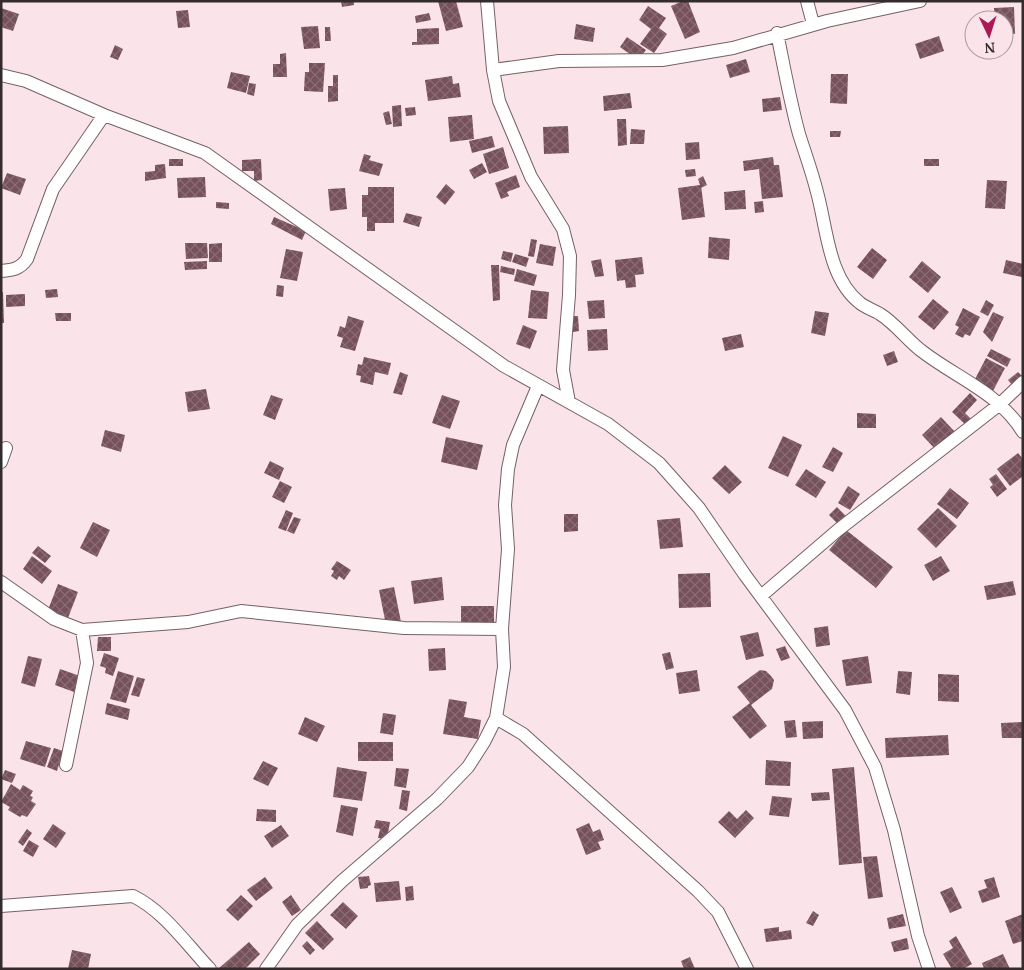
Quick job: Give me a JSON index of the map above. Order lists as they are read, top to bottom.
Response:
{
  "north": "bottom"
}
